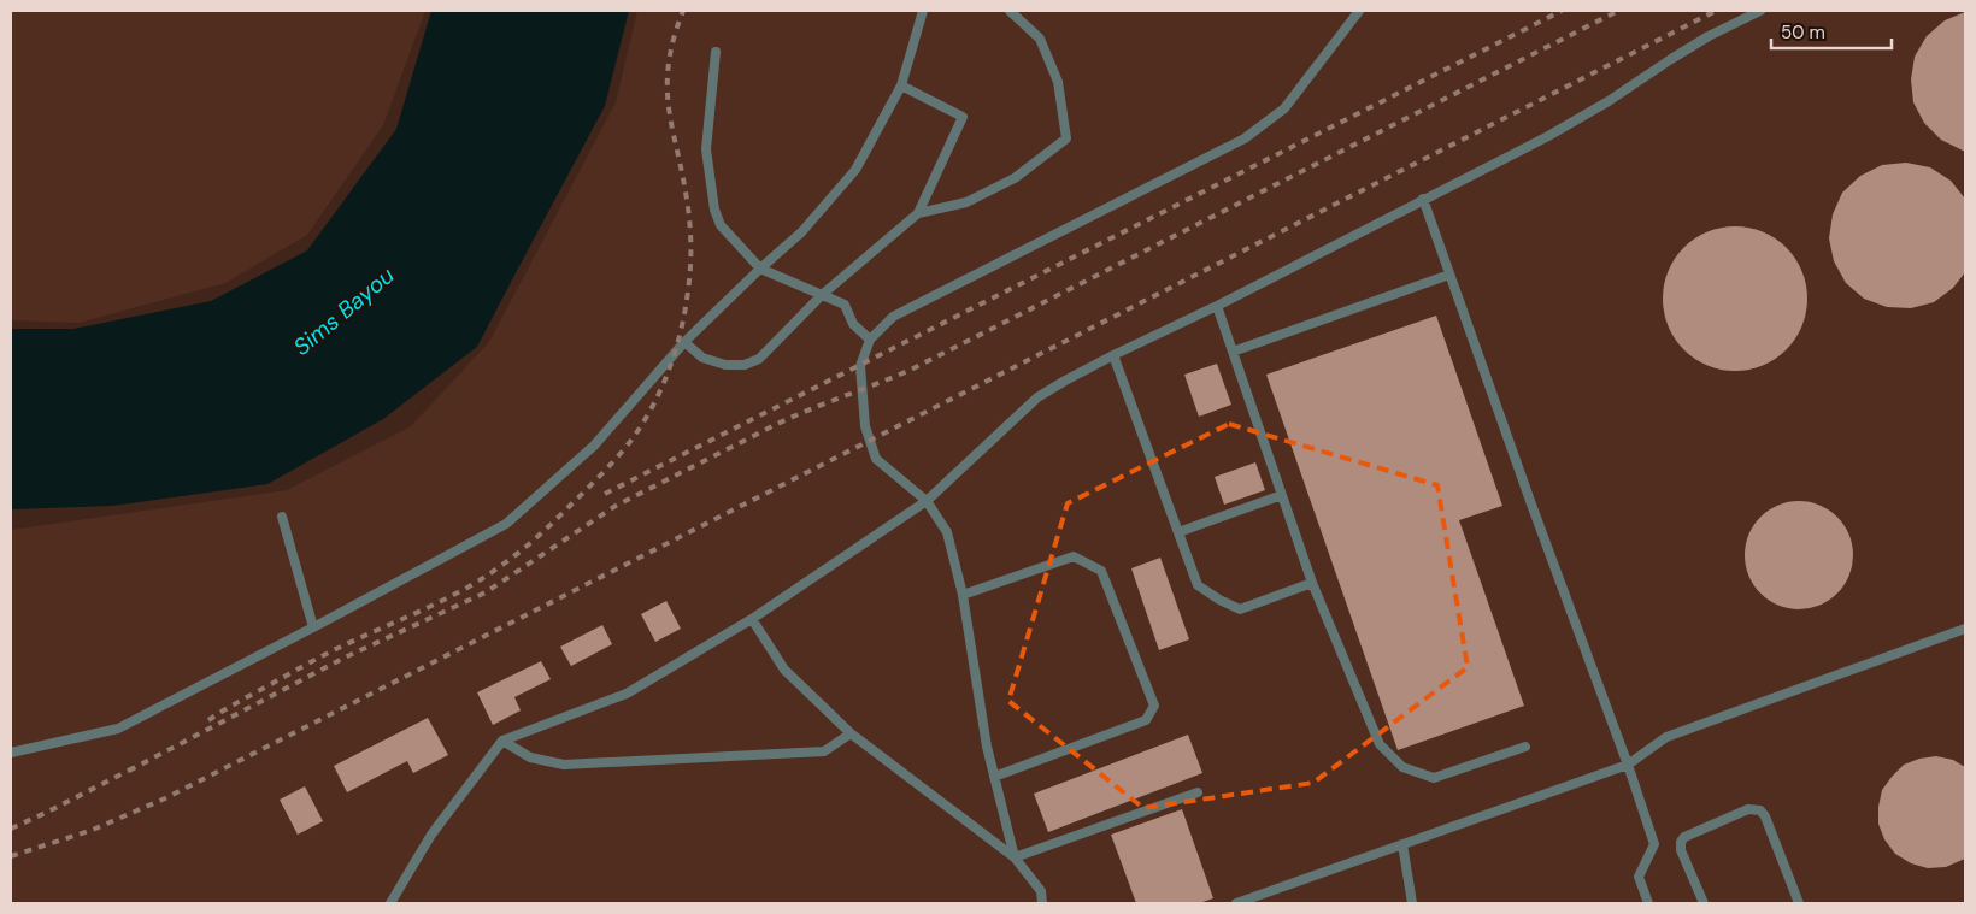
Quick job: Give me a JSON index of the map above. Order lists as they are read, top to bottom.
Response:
{
  "water": ["Sims Bayou"],
  "scale_bar": "50 m"
}
